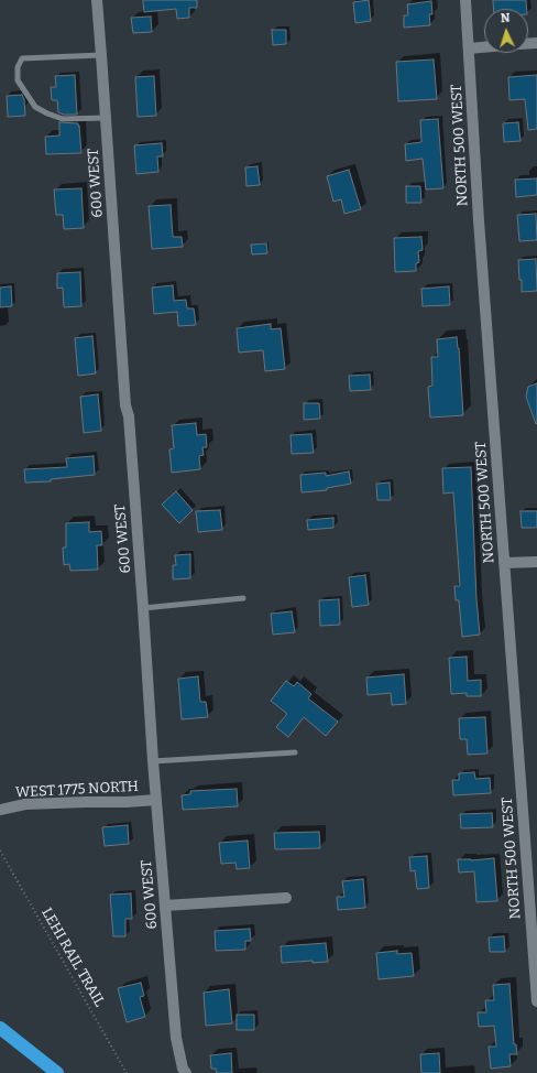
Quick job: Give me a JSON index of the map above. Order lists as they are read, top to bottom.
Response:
{
  "streets": {
    "street": ["NORTH 500 WEST", "600 WEST", "WEST 1775 NORTH"],
    "path": ["LEHI RAIL TRAIL"]
  },
  "crossings": [
    ["600 WEST", "WEST 1775 NORTH"]
  ],
  "north": "top"
}
